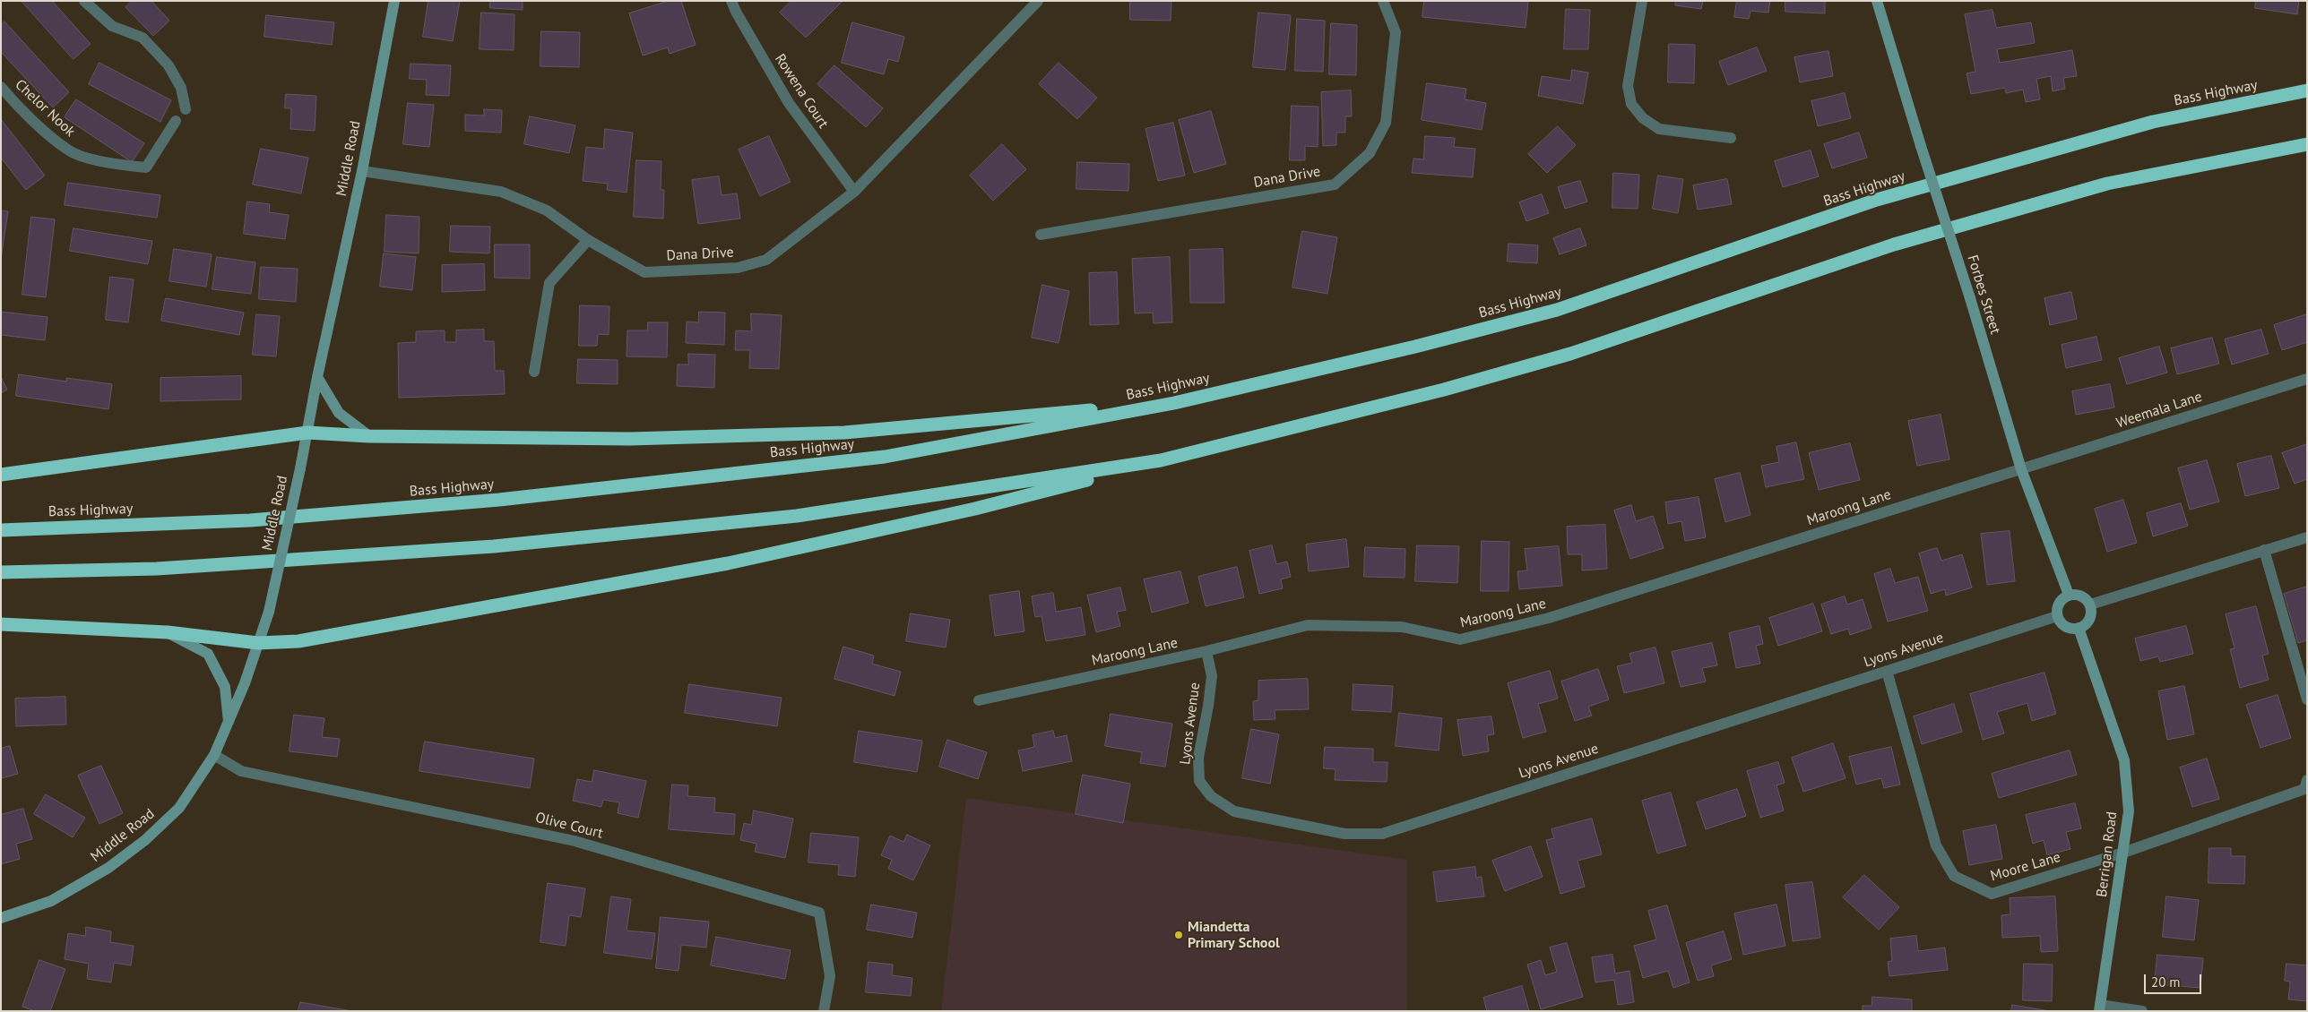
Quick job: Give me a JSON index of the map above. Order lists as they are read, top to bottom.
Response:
{
  "streets": {
    "highway": ["Bass Highway"],
    "main road": ["Middle Road", "Forbes Street", "Berrigan Road"],
    "street": [
      "Rowena Court",
      "Chelor Nook",
      "Dana Drive",
      "Weemala Lane",
      "Maroong Lane",
      "Lyons Avenue",
      "Olive Court",
      "Moore Lane"
    ]
  },
  "crossings": [
    ["Rowena Court", "Dana Drive"],
    ["Middle Road", "Dana Drive"],
    ["Middle Road", "Olive Court"],
    ["Forbes Street", "Weemala Lane"],
    ["Forbes Street", "Maroong Lane"],
    ["Forbes Street", "Lyons Avenue"],
    ["Forbes Street", "Berrigan Road"],
    ["Weemala Lane", "Maroong Lane"],
    ["Maroong Lane", "Lyons Avenue"],
    ["Lyons Avenue", "Berrigan Road"],
    ["Lyons Avenue", "Moore Lane"],
    ["Berrigan Road", "Moore Lane"]
  ],
  "places": ["Miandetta Primary School"],
  "scale_bar": "20 m"
}
